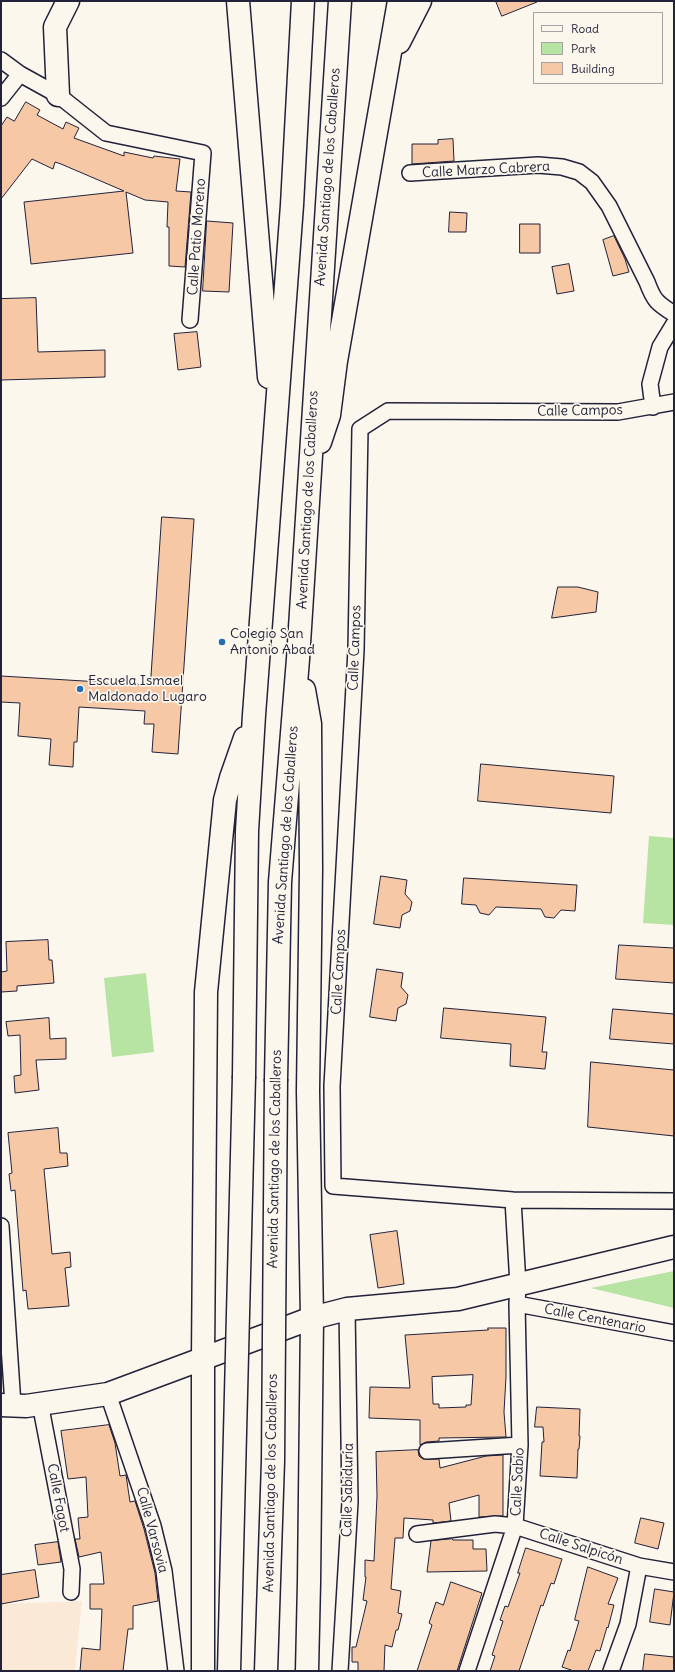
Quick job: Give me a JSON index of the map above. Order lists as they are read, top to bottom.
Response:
{
  "streets": {
    "main road": ["Avenida Santiago de los Caballeros"],
    "street": [
      "Calle Marzo Cabrera",
      "Calle Patio Moreno",
      "Calle Campos",
      "Calle Centenario",
      "Calle Sabio",
      "Calle Sabiduría",
      "Calle Fagot",
      "Calle Varsovia",
      "Calle Salpicón"
    ]
  },
  "crossings": [
    ["Calle Campos", "Calle Sabio"],
    ["Calle Centenario", "Calle Sabio"],
    ["Calle Sabio", "Calle Salpicón"]
  ],
  "places": ["Colegio San Antonio Abad", "Escuela Ismael Maldonado Lugaro"],
  "legend": ["Road", "Park", "Building"]
}
